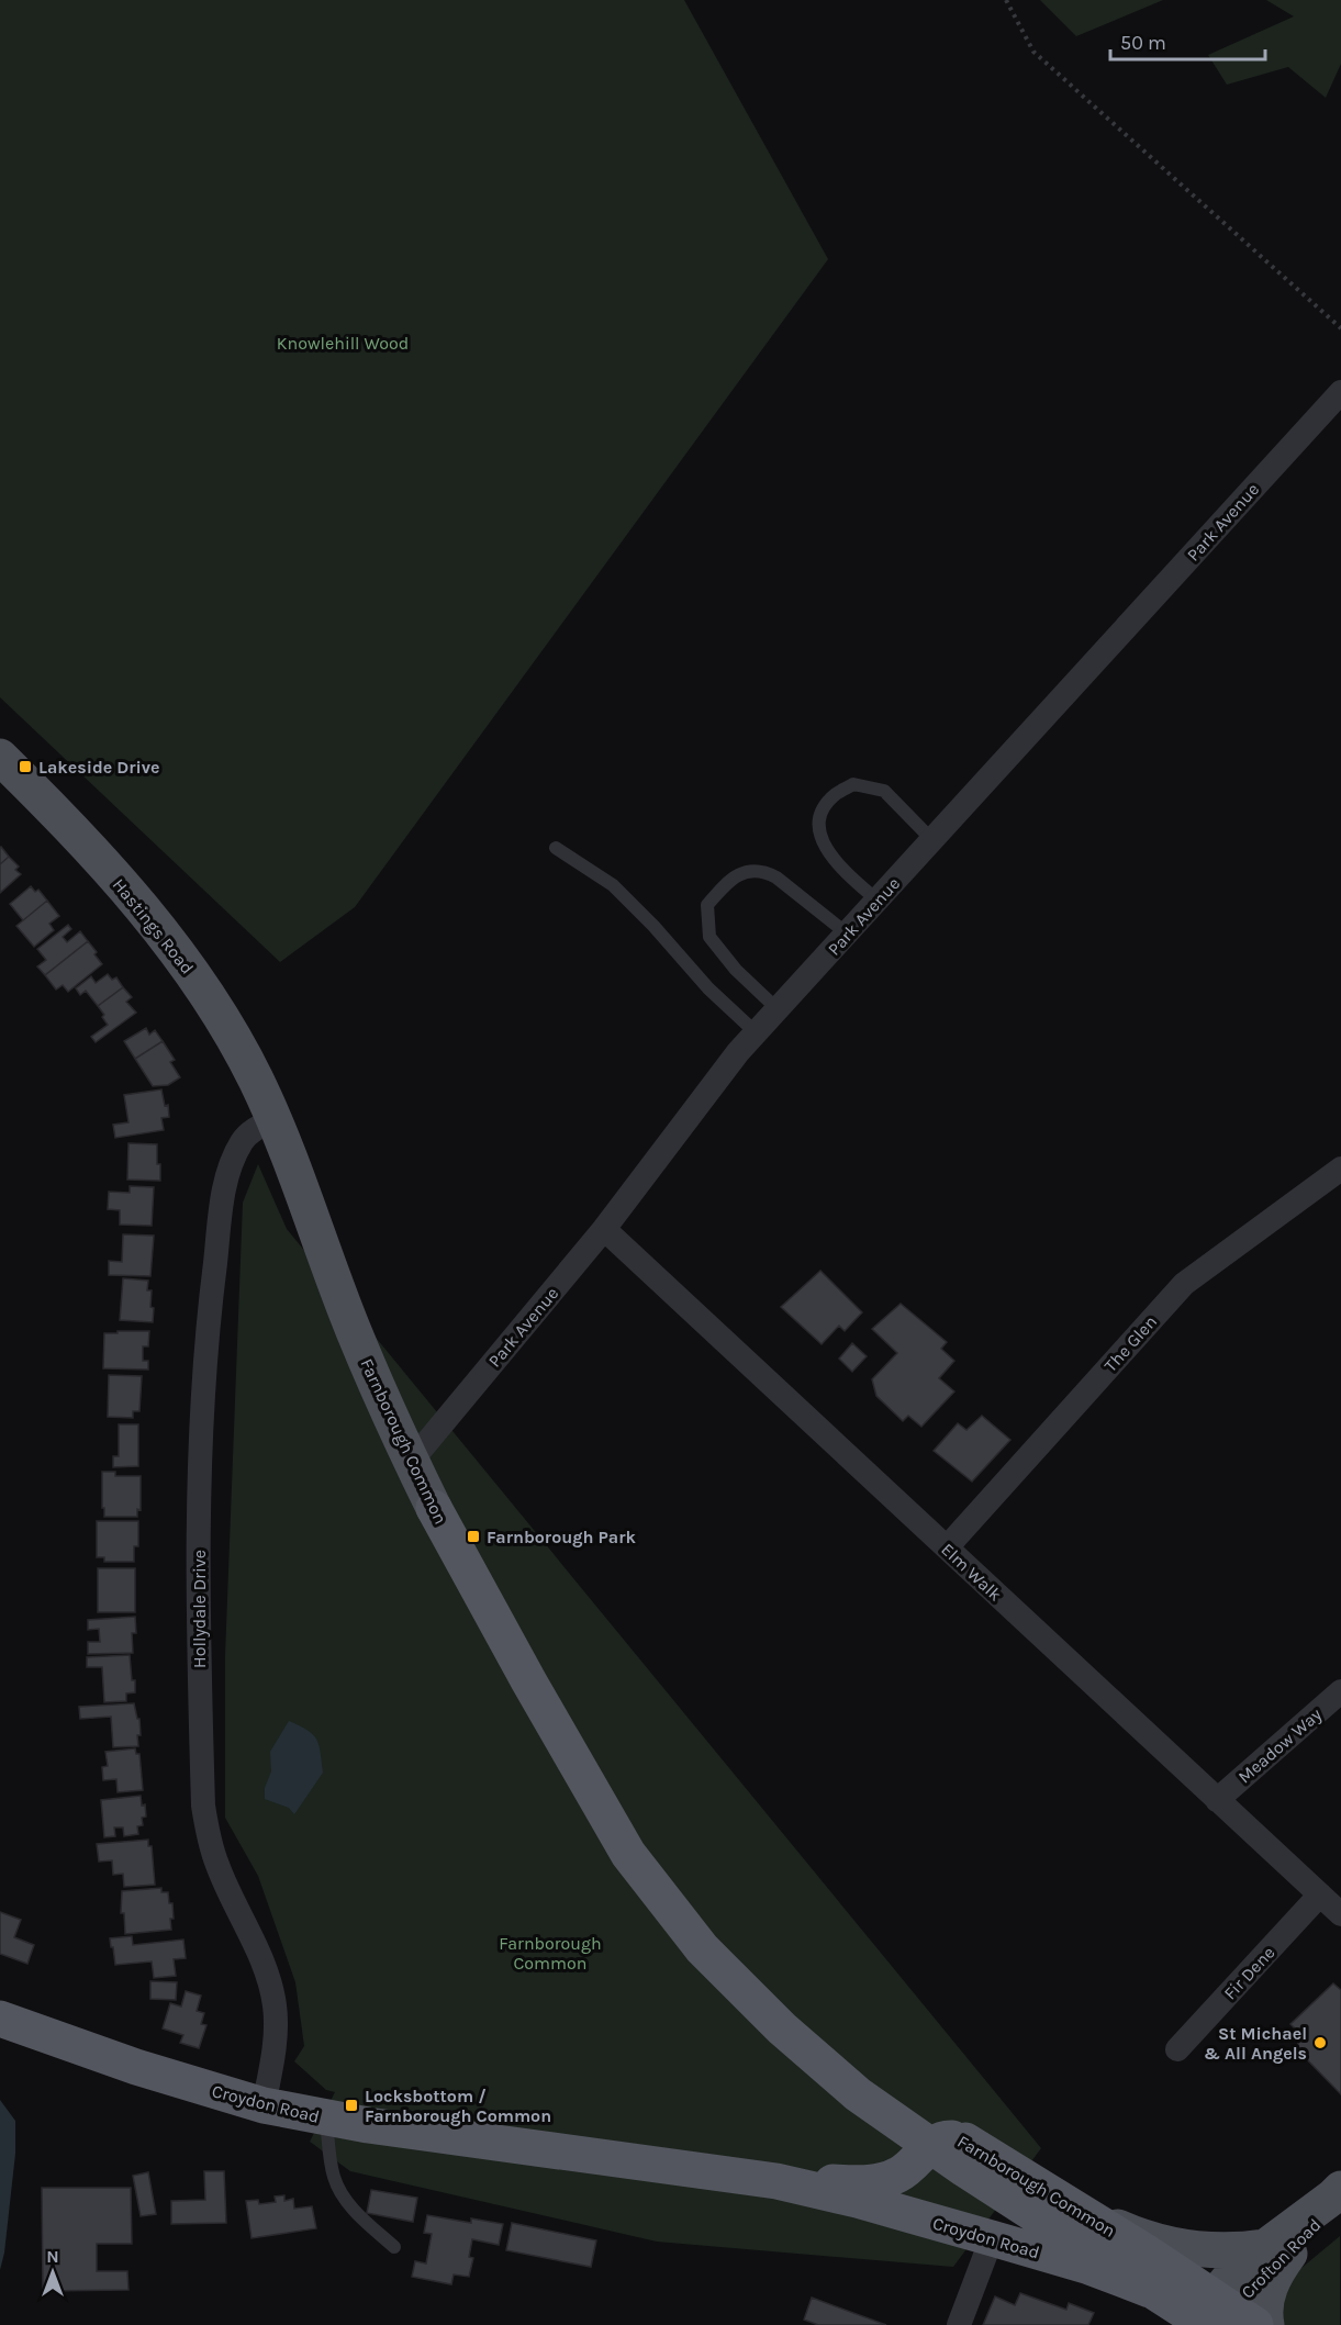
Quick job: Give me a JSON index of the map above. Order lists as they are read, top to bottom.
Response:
{
  "streets": {
    "highway": ["Farnborough Common", "Croydon Road"],
    "main road": ["Hastings Road", "Crofton Road"],
    "street": [
      "Park Avenue",
      "The Glen",
      "Elm Walk",
      "Hollydale Drive",
      "Meadow Way",
      "Fir Dene"
    ]
  },
  "crossings": [
    ["Park Avenue", "Farnborough Common"],
    ["Park Avenue", "Elm Walk"],
    ["Hastings Road", "Farnborough Common"],
    ["Hastings Road", "Hollydale Drive"],
    ["The Glen", "Elm Walk"],
    ["Farnborough Common", "Hollydale Drive"],
    ["Farnborough Common", "Croydon Road"],
    ["Farnborough Common", "Crofton Road"],
    ["Elm Walk", "Meadow Way"],
    ["Elm Walk", "Fir Dene"],
    ["Hollydale Drive", "Croydon Road"],
    ["Croydon Road", "Crofton Road"]
  ],
  "parks": ["Knowlehill Wood", "Farnborough Common"],
  "places": {
    "transit": ["Lakeside Drive", "Farnborough Park", "Locksbottom / Farnborough Common"],
    "other": ["St Michael & All Angels"]
  },
  "scale_bar": "50 m",
  "north": "top"
}
